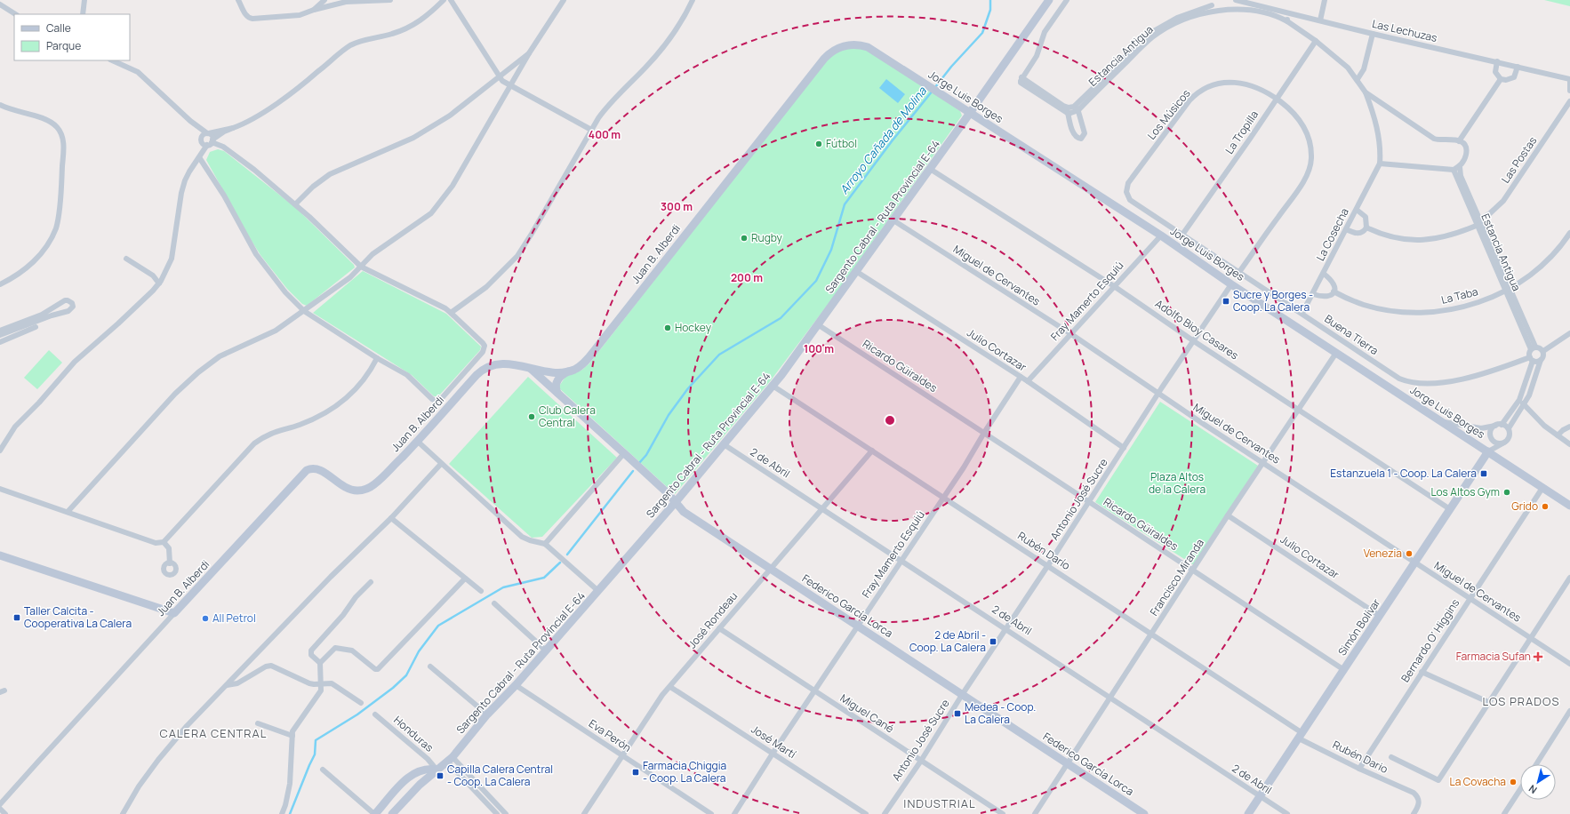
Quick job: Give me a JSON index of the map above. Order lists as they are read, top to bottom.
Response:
{
  "streets": {
    "street": [
      "Las Lechuzas",
      "Estancia Antigua",
      "Jorge Luis Borges",
      "Los Músicos",
      "La Tropilla",
      "Las Postas",
      "Sargento Cabral - Ruta Provincial E-64",
      "La Cosecha",
      "Juan B. Alberdi",
      "Miguel de Cervantes",
      "La Taba",
      "Fray Mamerto Esquiú",
      "Adolfo Bioy Casares",
      "Buena Tierra",
      "Julio Cortazar",
      "Ricardo Güiraldes",
      "2 de Abril",
      "Antonio José Sucre",
      "Rubén Darío",
      "Francisco Miranda",
      "Federico García Lorca",
      "José Rondeau",
      "Simón Bolívar",
      "Bernardo O' Higgins",
      "Miguel Cané",
      "Honduras",
      "Eva Perón",
      "José Martí",
      "Rubén Dario"
    ]
  },
  "crossings": [
    ["Las Lechuzas", "Estancia Antigua"],
    ["Estancia Antigua", "La Tropilla"],
    ["Estancia Antigua", "Las Postas"],
    ["Estancia Antigua", "La Cosecha"],
    ["Estancia Antigua", "La Taba"],
    ["Estancia Antigua", "Buena Tierra"],
    ["Jorge Luis Borges", "Sargento Cabral - Ruta Provincial E-64"],
    ["Jorge Luis Borges", "Juan B. Alberdi"],
    ["Jorge Luis Borges", "Fray Mamerto Esquiú"],
    ["Jorge Luis Borges", "Antonio José Sucre"],
    ["Jorge Luis Borges", "Francisco Miranda"],
    ["Jorge Luis Borges", "Simón Bolívar"],
    ["Jorge Luis Borges", "Bernardo O' Higgins"],
    ["Los Músicos", "La Tropilla"],
    ["Los Músicos", "Buena Tierra"],
    ["La Tropilla", "Buena Tierra"],
    ["Sargento Cabral - Ruta Provincial E-64", "Miguel de Cervantes"],
    ["Sargento Cabral - Ruta Provincial E-64", "Adolfo Bioy Casares"],
    ["Sargento Cabral - Ruta Provincial E-64", "Julio Cortazar"],
    ["Sargento Cabral - Ruta Provincial E-64", "Ricardo Güiraldes"],
    ["Sargento Cabral - Ruta Provincial E-64", "2 de Abril"],
    ["Sargento Cabral - Ruta Provincial E-64", "Rubén Darío"],
    ["Sargento Cabral - Ruta Provincial E-64", "Federico García Lorca"],
    ["Sargento Cabral - Ruta Provincial E-64", "Honduras"],
    ["Sargento Cabral - Ruta Provincial E-64", "Eva Perón"],
    ["La Cosecha", "Buena Tierra"],
    ["Juan B. Alberdi", "Federico García Lorca"],
    ["Miguel de Cervantes", "Fray Mamerto Esquiú"],
    ["Miguel de Cervantes", "Antonio José Sucre"],
    ["Miguel de Cervantes", "Francisco Miranda"],
    ["Miguel de Cervantes", "Simón Bolívar"],
    ["Miguel de Cervantes", "Bernardo O' Higgins"],
    ["Fray Mamerto Esquiú", "Adolfo Bioy Casares"],
    ["Fray Mamerto Esquiú", "Julio Cortazar"],
    ["Fray Mamerto Esquiú", "Ricardo Güiraldes"],
    ["Fray Mamerto Esquiú", "2 de Abril"],
    ["Fray Mamerto Esquiú", "Rubén Darío"],
    ["Fray Mamerto Esquiú", "Federico García Lorca"],
    ["Fray Mamerto Esquiú", "Miguel Cané"],
    ["Fray Mamerto Esquiú", "José Martí"],
    ["Adolfo Bioy Casares", "Antonio José Sucre"],
    ["Adolfo Bioy Casares", "Francisco Miranda"],
    ["Adolfo Bioy Casares", "Simón Bolívar"],
    ["Julio Cortazar", "Antonio José Sucre"],
    ["Julio Cortazar", "Francisco Miranda"],
    ["Julio Cortazar", "Simón Bolívar"],
    ["Ricardo Güiraldes", "Antonio José Sucre"],
    ["Ricardo Güiraldes", "Francisco Miranda"],
    ["Ricardo Güiraldes", "Simón Bolívar"],
    ["2 de Abril", "Antonio José Sucre"],
    ["2 de Abril", "Francisco Miranda"],
    ["2 de Abril", "José Rondeau"],
    ["2 de Abril", "Simón Bolívar"],
    ["Antonio José Sucre", "Rubén Darío"],
    ["Antonio José Sucre", "Federico García Lorca"],
    ["Antonio José Sucre", "Miguel Cané"],
    ["Rubén Darío", "Francisco Miranda"],
    ["Rubén Darío", "José Rondeau"],
    ["Rubén Darío", "Simón Bolívar"],
    ["Rubén Darío", "Rubén Dario"],
    ["Francisco Miranda", "Federico García Lorca"],
    ["Federico García Lorca", "José Rondeau"],
    ["José Rondeau", "Miguel Cané"],
    ["José Rondeau", "Eva Perón"],
    ["José Rondeau", "José Martí"],
    ["Simón Bolívar", "Rubén Dario"],
    ["Bernardo O' Higgins", "Rubén Dario"]
  ],
  "districts": ["LOS PRADOS", "CALERA CENTRAL", "INDUSTRIAL"],
  "water": ["Arroyo Cañada de Molina"],
  "parks": ["Plaza Altos de la Calera"],
  "places": {
    "other": [
      "Fútbol",
      "Rugby",
      "Hockey",
      "Club Calera Central",
      "Los Altos Gym",
      "Grido",
      "Venezia",
      "All Petrol",
      "La Covacha"
    ],
    "transit": [
      "Sucre y Borges - Coop. La Calera",
      "Estanzuela 1 - Coop. La Calera",
      "Taller Calcita - Cooperativa La Calera",
      "2 de Abril - Coop. La Calera",
      "Medea - Coop. La Calera",
      "Farmacia Chiggia - Coop. La Calera",
      "Capilla Calera Central - Coop. La Calera"
    ],
    "health": ["Farmacia Sufan"]
  },
  "legend": ["Calle", "Parque"],
  "north": "bottom left",
  "rings": [
    "400 m",
    "300 m",
    "200 m",
    "100 m"
  ]
}
